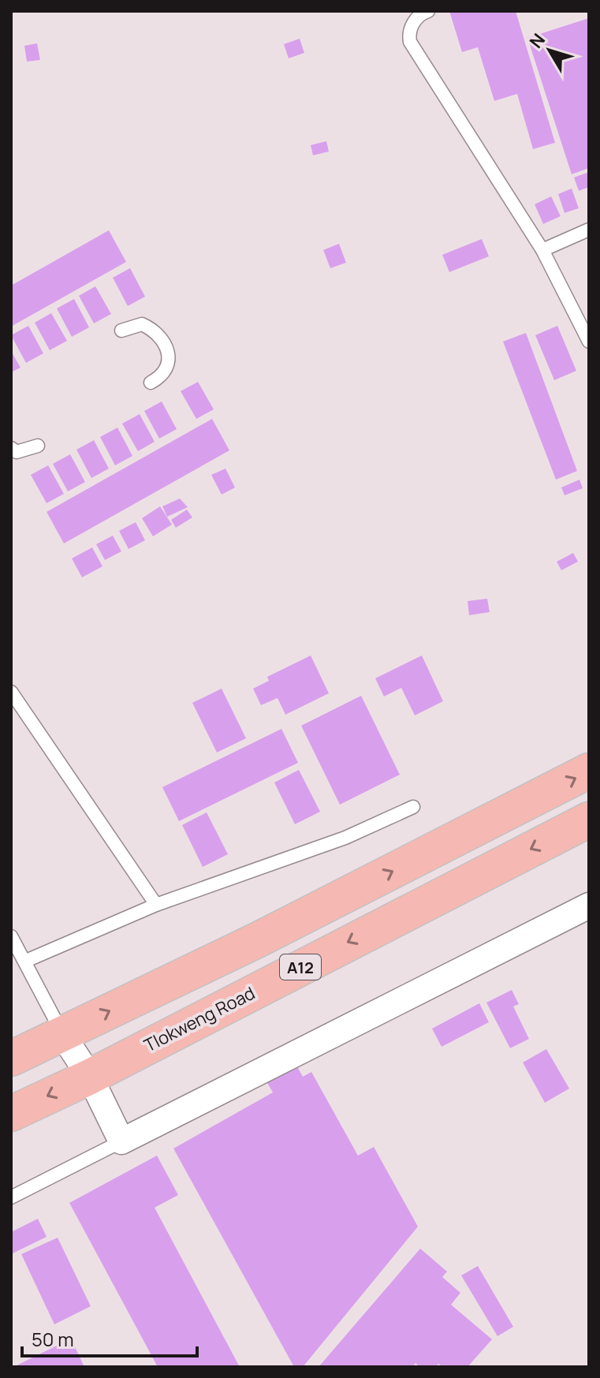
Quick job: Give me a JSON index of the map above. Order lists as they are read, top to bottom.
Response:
{
  "streets": {
    "main road": ["A12", "Tlokweng Road"]
  },
  "scale_bar": "50 m",
  "north": "top left"
}
